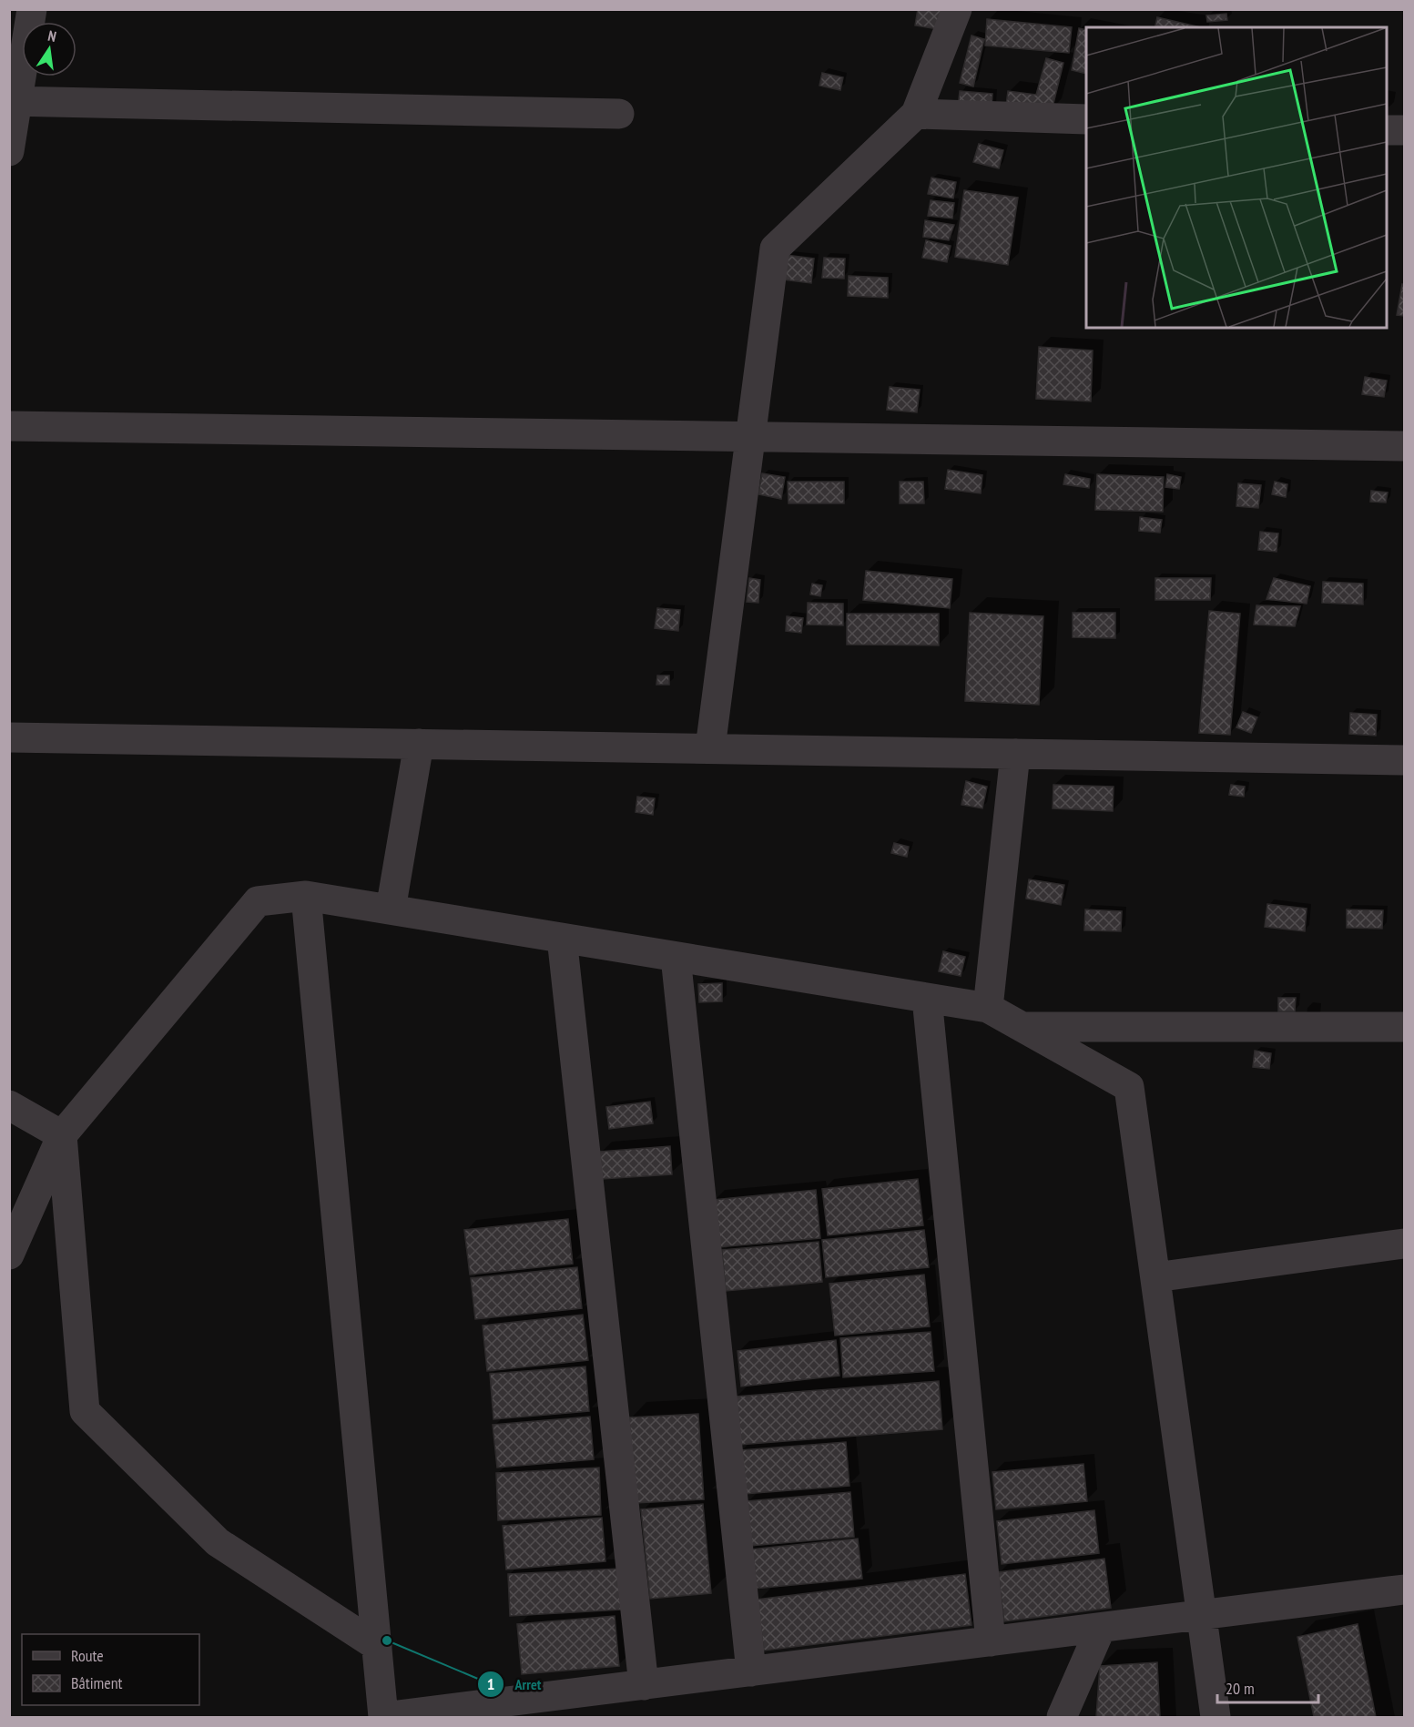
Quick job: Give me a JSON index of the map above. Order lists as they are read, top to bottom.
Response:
{
  "places": ["Arret"],
  "legend": ["Route", "Bâtiment"],
  "scale_bar": "20 m",
  "north": "top"
}
